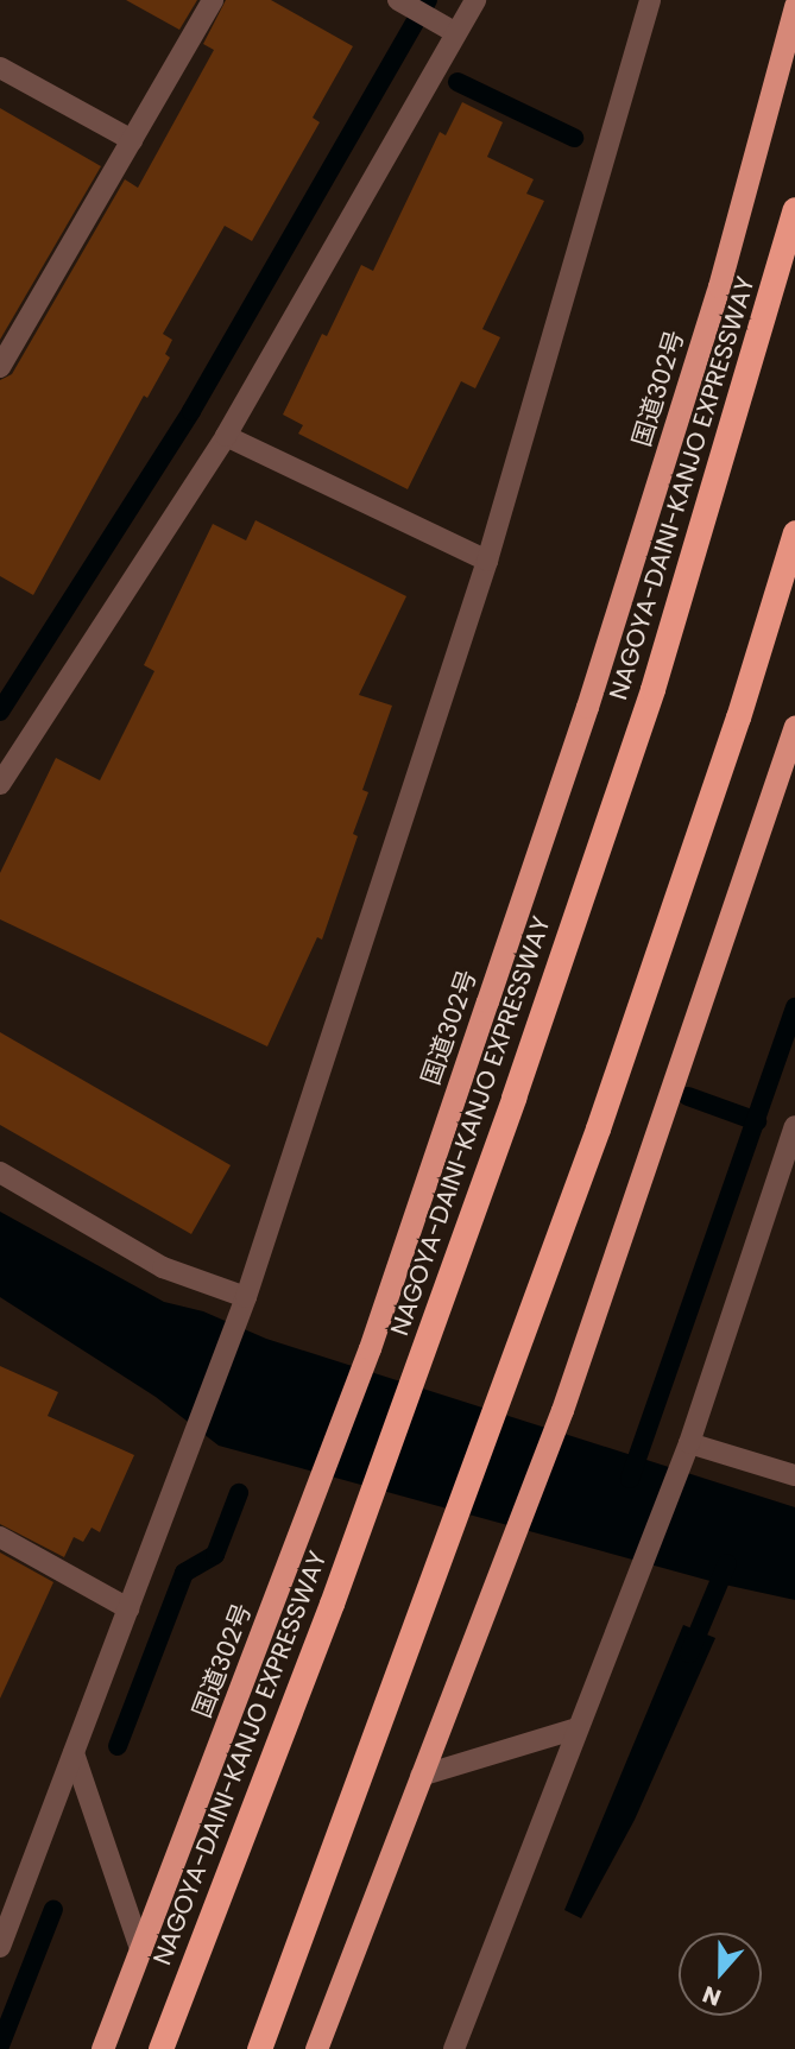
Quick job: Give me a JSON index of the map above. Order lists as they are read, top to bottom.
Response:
{
  "streets": {
    "highway": ["国道302号", "NAGOYA-DAINI-KANJO EXPRESSWAY"]
  },
  "north": "bottom"
}
